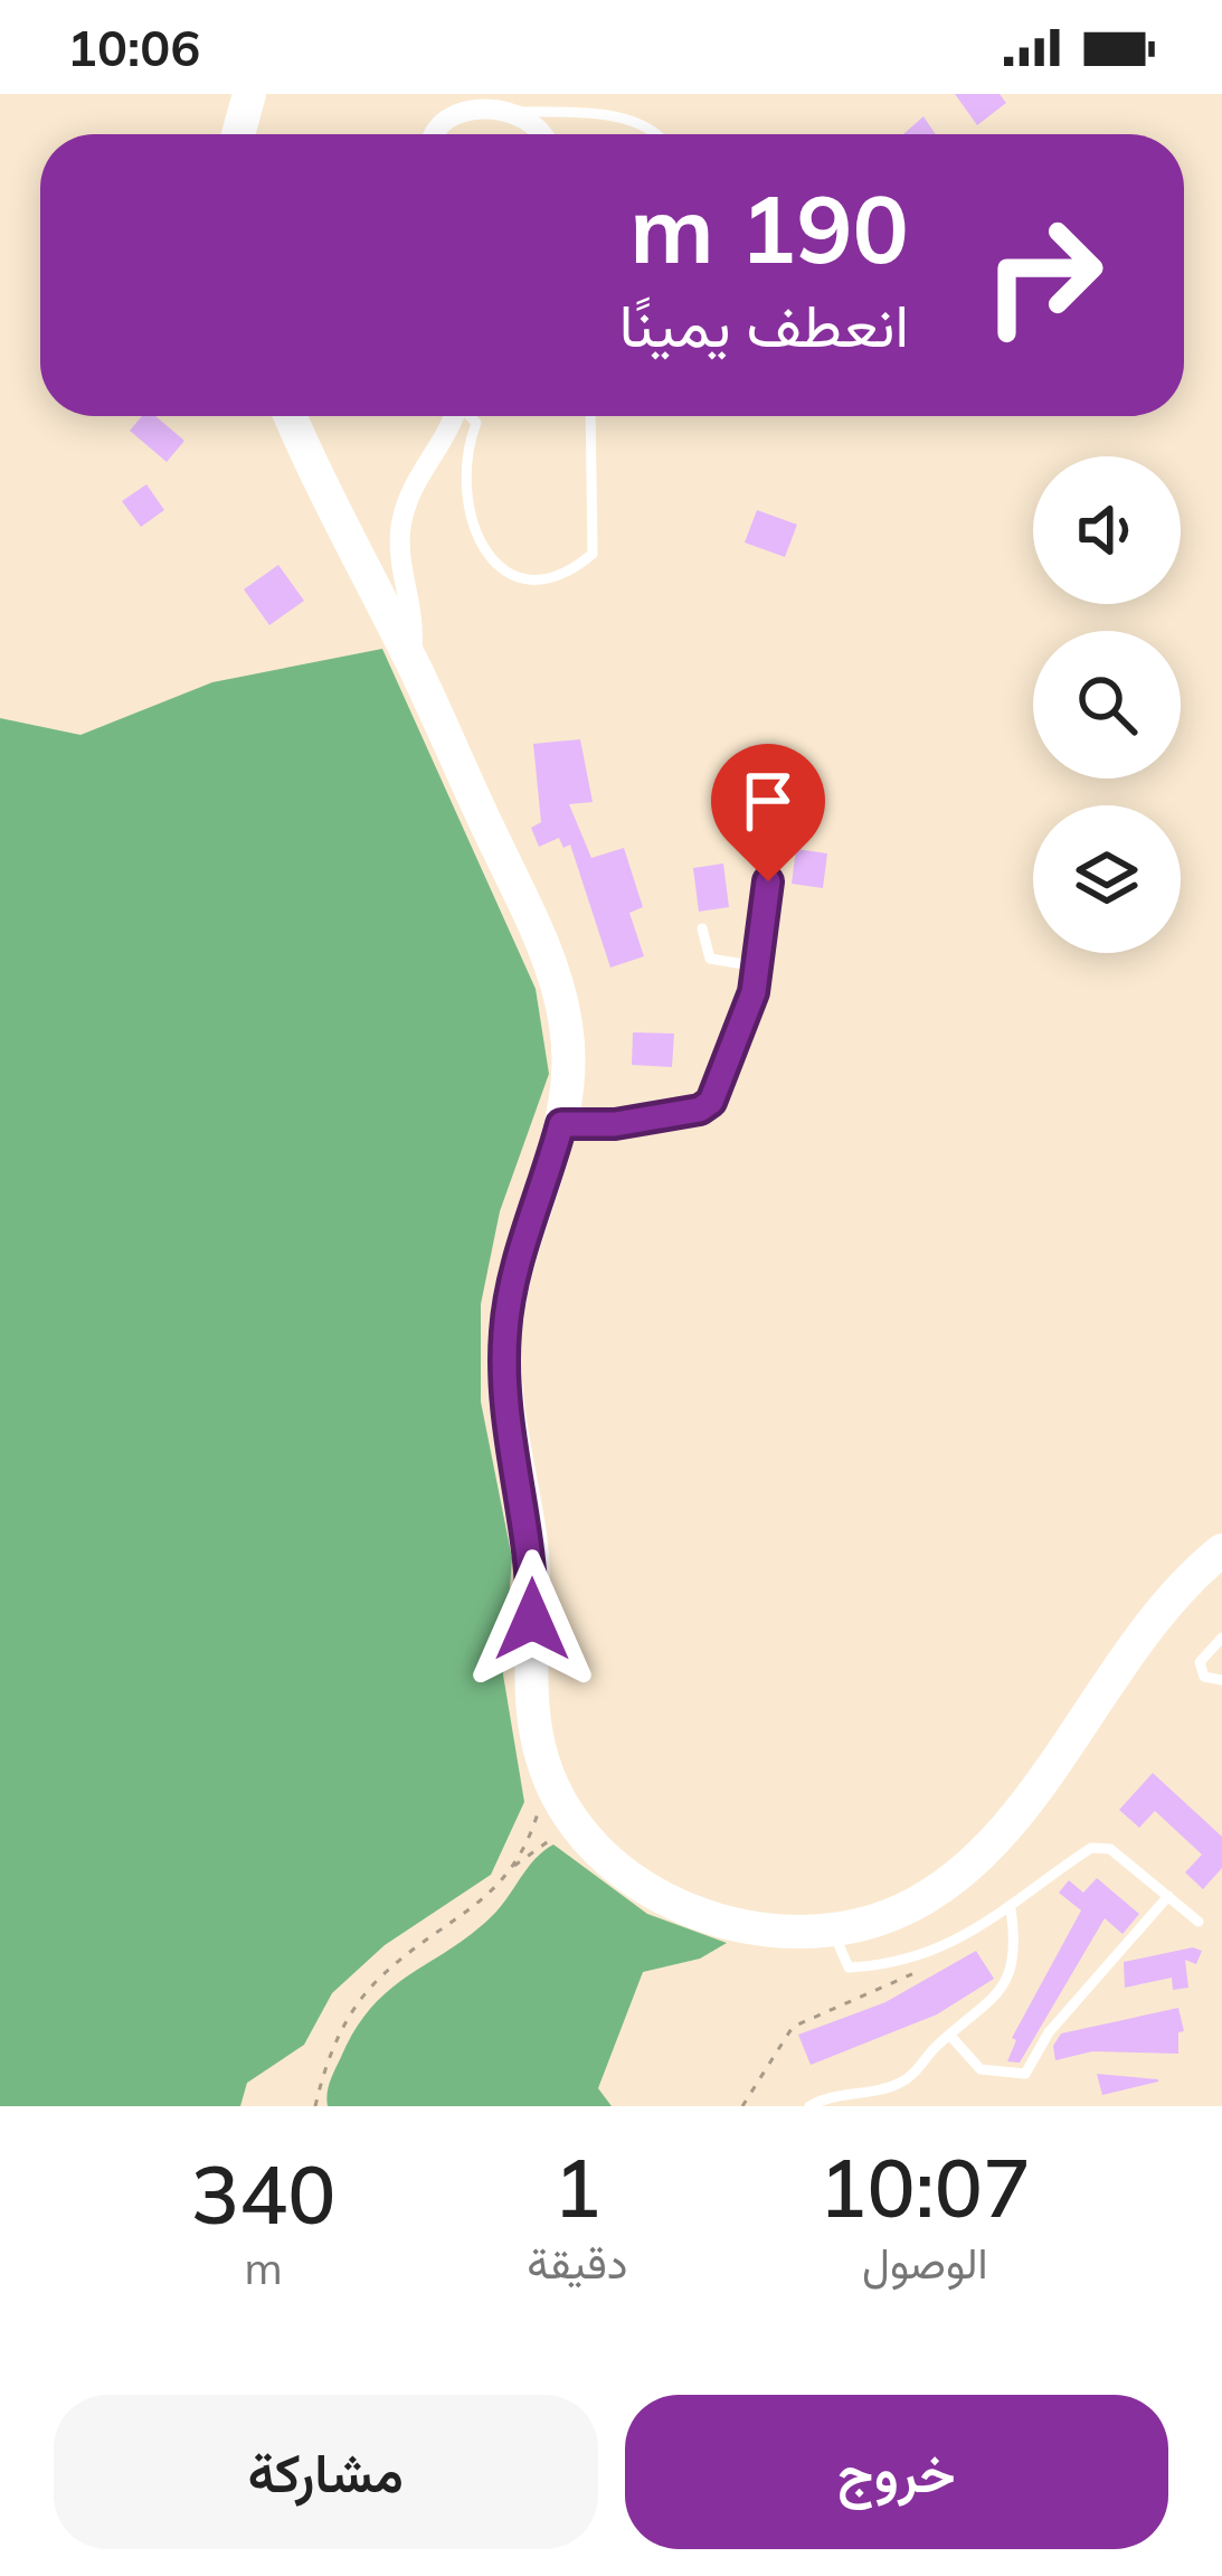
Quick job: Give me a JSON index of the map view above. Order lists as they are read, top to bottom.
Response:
{
  "page": {
    "status": "10:06",
    "turn": ["190 m", "انعطف يمينًا"],
    "eta": [
      "10:07",
      "الوصول",
      "1",
      "دقيقة",
      "340",
      "m"
    ],
    "buttons": ["خروج", "مشاركة"]
  }
}
